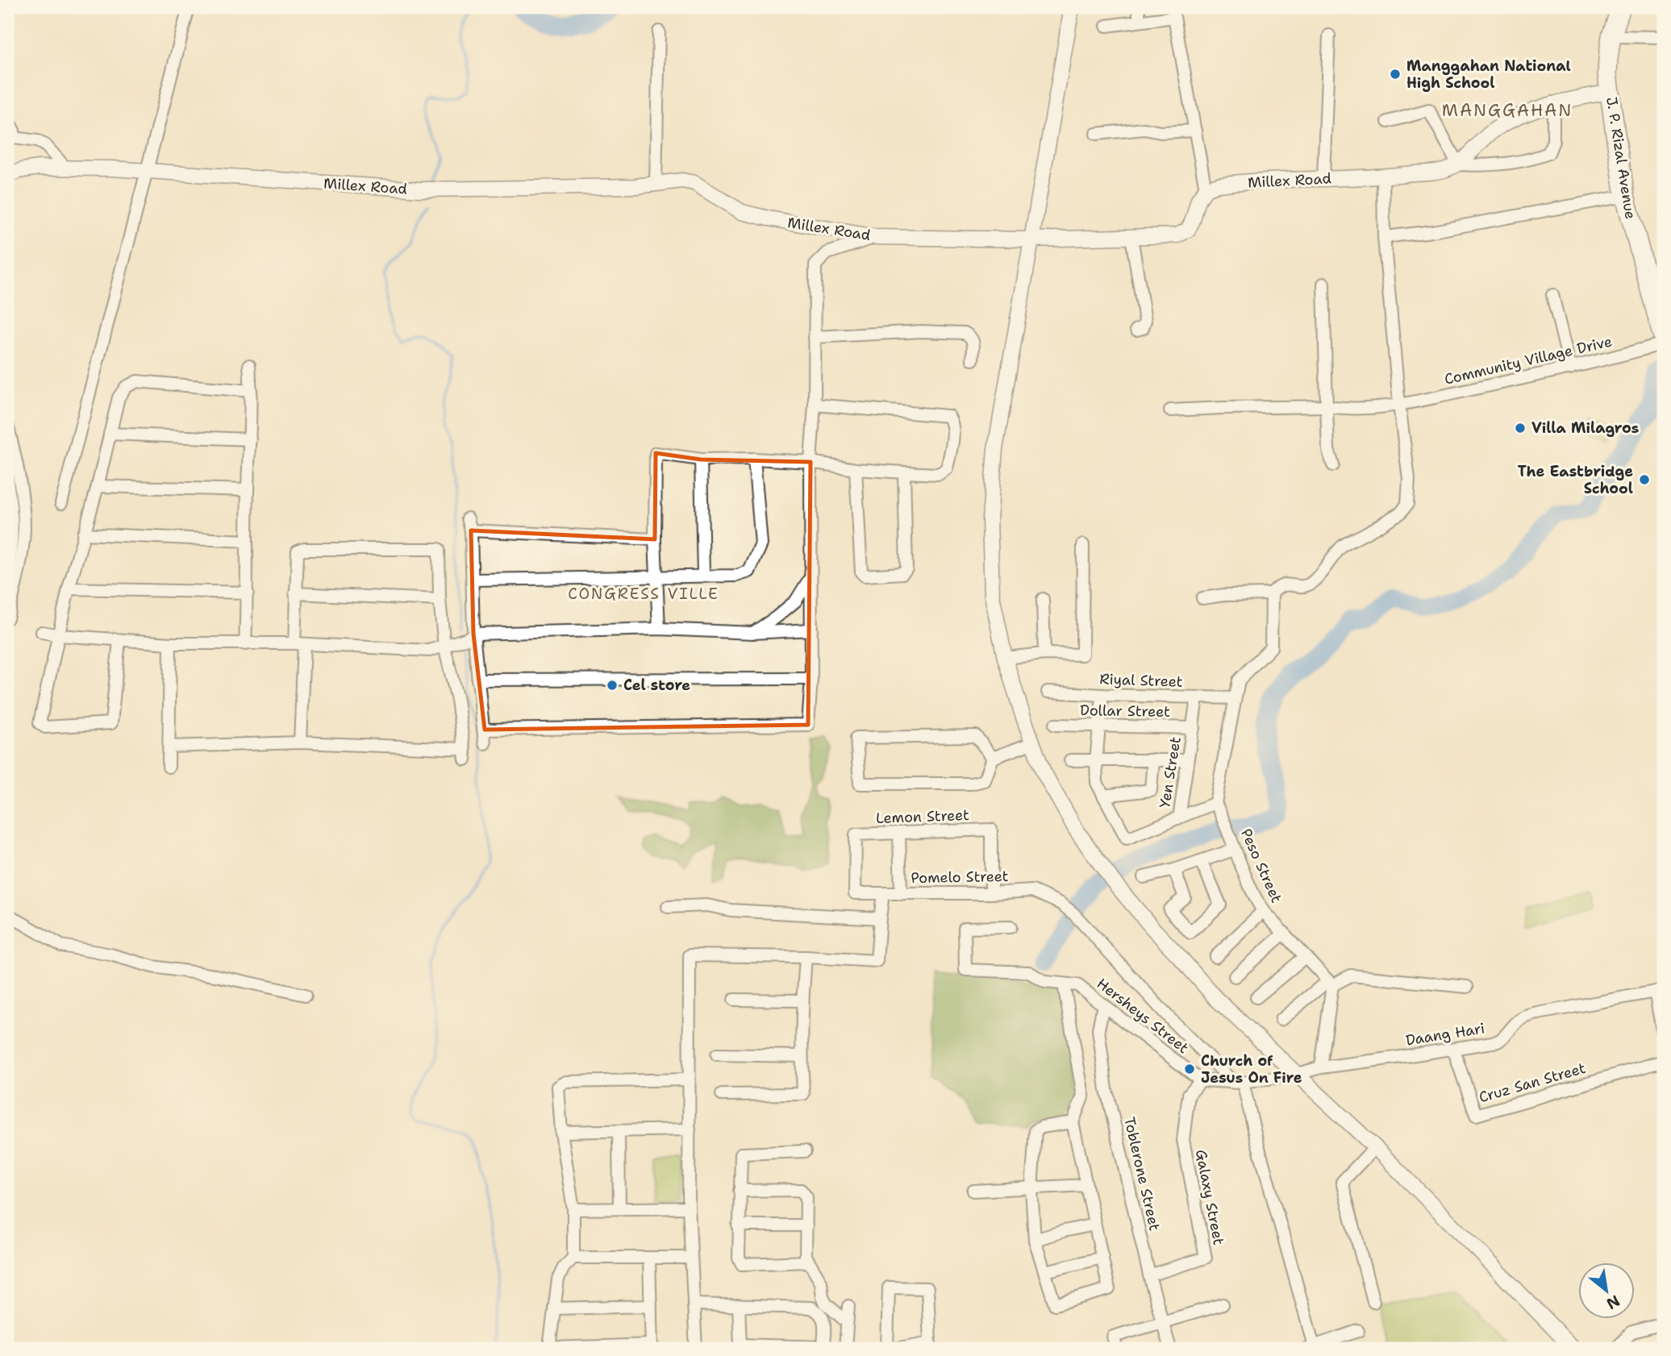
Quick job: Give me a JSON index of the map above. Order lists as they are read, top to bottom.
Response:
{
  "streets": {
    "main road": ["J. P. Rizal Avenue"],
    "street": [
      "Millex Road",
      "Community Village Drive",
      "Riyal Street",
      "Dollar Street",
      "Yen Street",
      "Lemon Street",
      "Peso Street",
      "Pomelo Street",
      "Hersheys Street",
      "Daang Hari",
      "Cruz San Street",
      "Toblerone Street",
      "Galaxy Street"
    ]
  },
  "crossings": [
    ["J. P. Rizal Avenue", "Community Village Drive"],
    ["Riyal Street", "Yen Street"],
    ["Dollar Street", "Yen Street"],
    ["Lemon Street", "Pomelo Street"],
    ["Pomelo Street", "Daang Hari"],
    ["Hersheys Street", "Daang Hari"],
    ["Hersheys Street", "Toblerone Street"],
    ["Hersheys Street", "Galaxy Street"],
    ["Daang Hari", "Cruz San Street"],
    ["Daang Hari", "Galaxy Street"],
    ["Toblerone Street", "Galaxy Street"]
  ],
  "districts": ["MANGGAHAN", "CONGRESS VILLE"],
  "places": [
    "Manggahan National High School",
    "Villa Milagros",
    "The Eastbridge School",
    "Cel store",
    "Church of Jesus On Fire"
  ],
  "north": "bottom right"
}
